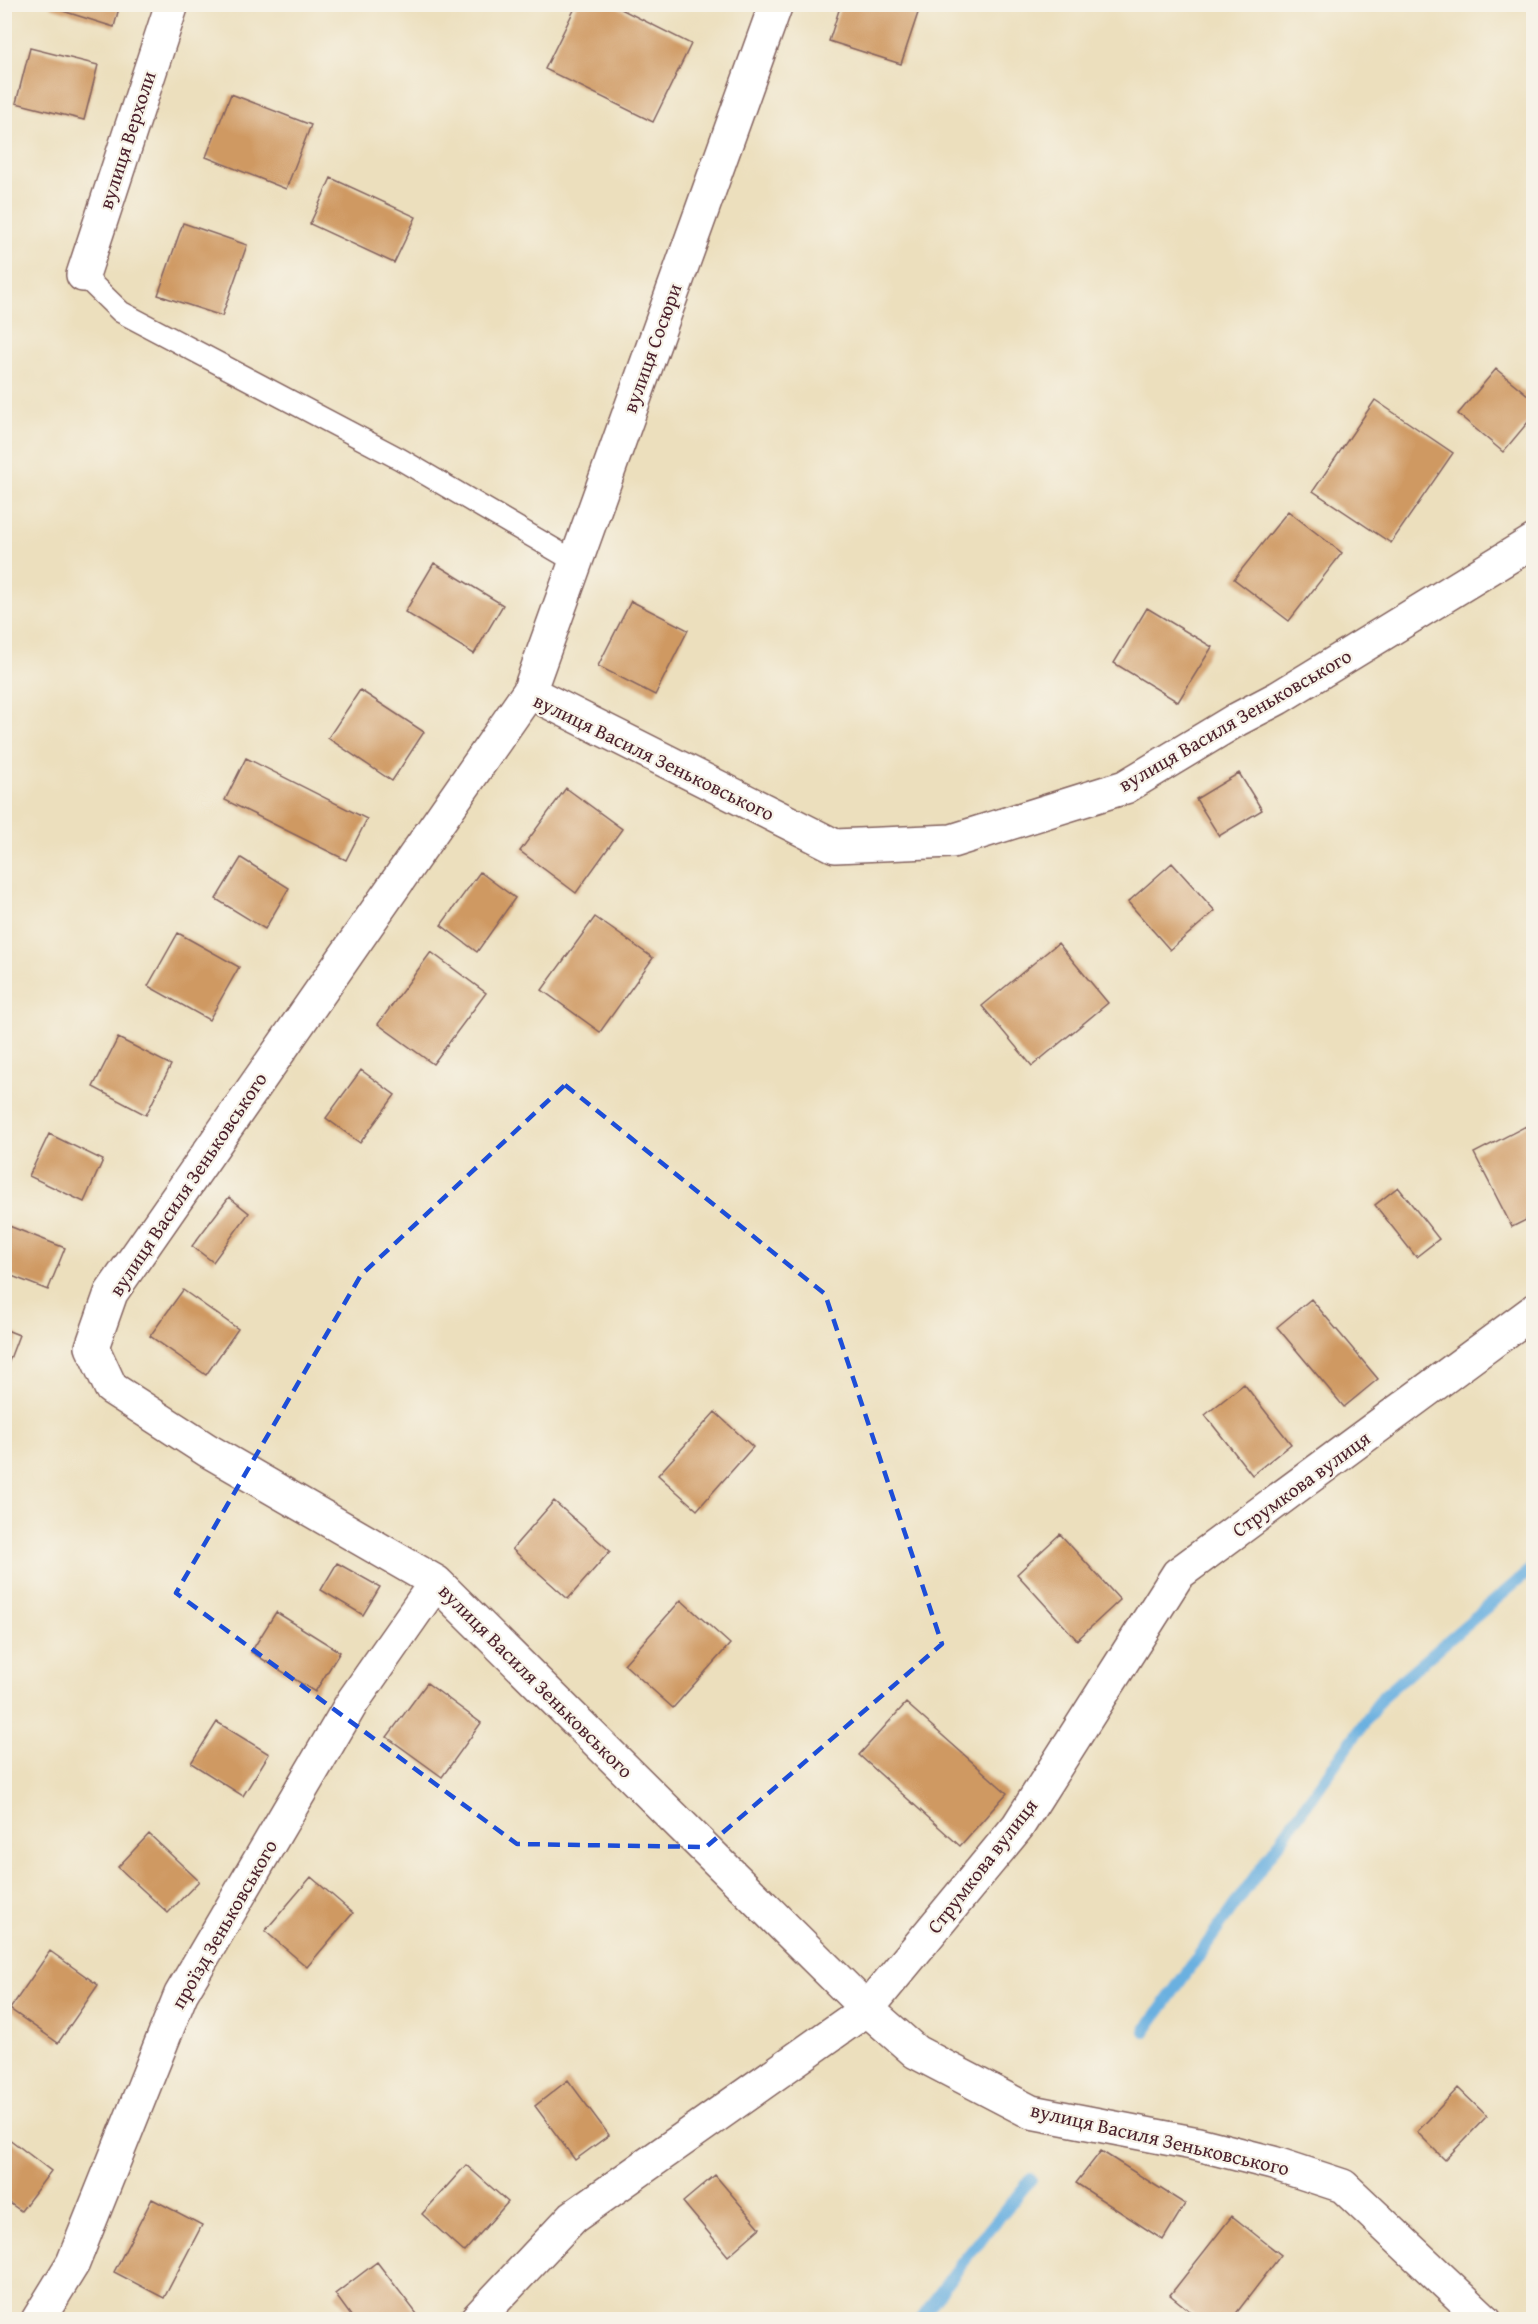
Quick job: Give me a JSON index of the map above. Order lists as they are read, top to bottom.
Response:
{
  "streets": {
    "street": [
      "вулиця Верхоли",
      "вулиця Сосюри",
      "вулиця Василя Зеньковського",
      "Струмкова вулиця",
      "проїзд Зеньковського"
    ]
  },
  "crossings": [
    ["вулиця Сосюри", "вулиця Василя Зеньковського"],
    ["вулиця Василя Зеньковського", "Струмкова вулиця"],
    ["вулиця Василя Зеньковського", "проїзд Зеньковського"]
  ]
}
